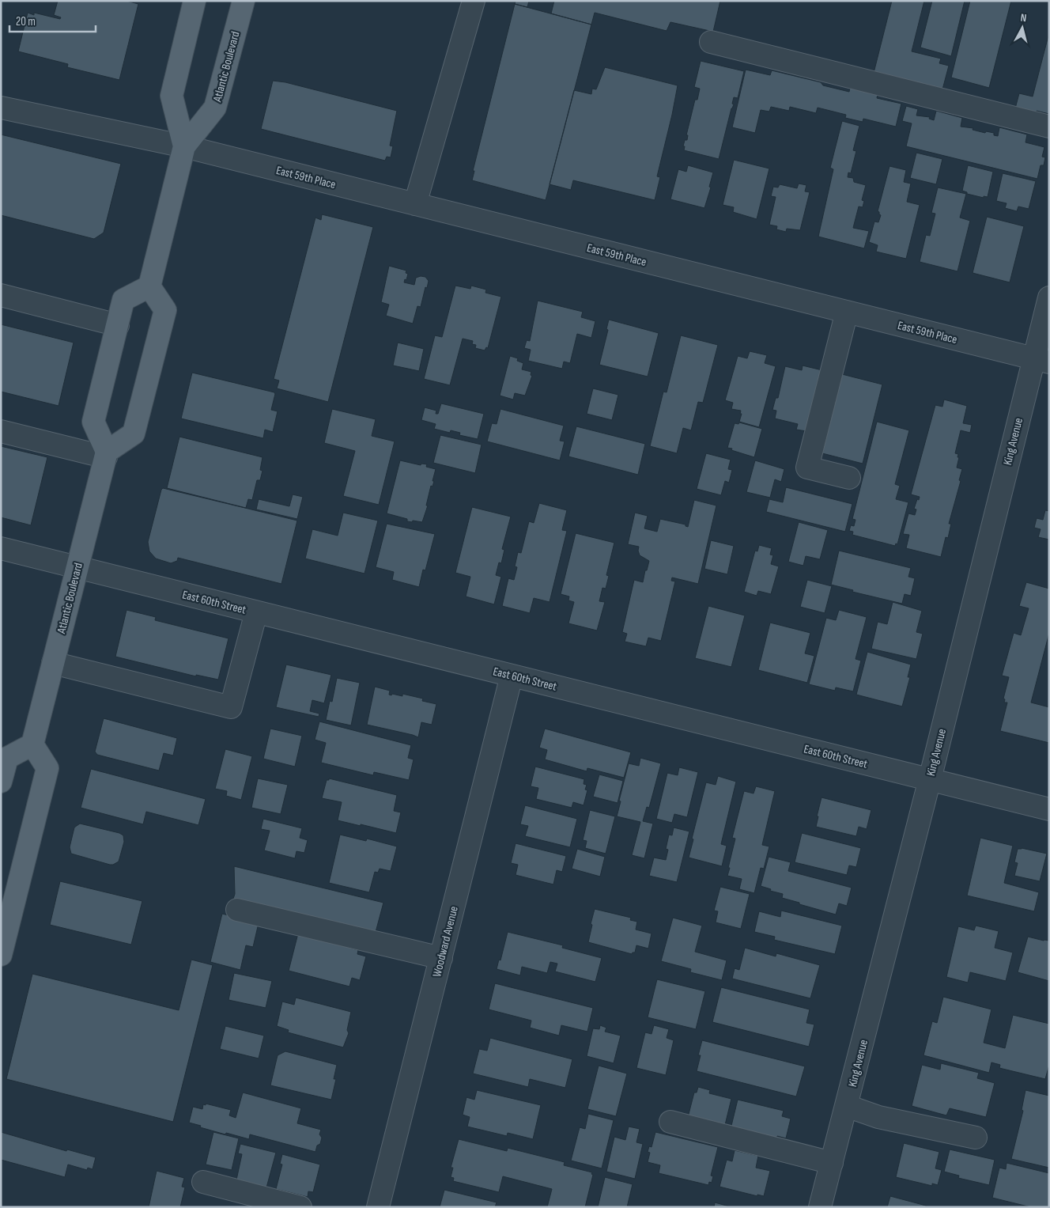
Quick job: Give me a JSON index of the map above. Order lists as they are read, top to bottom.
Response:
{
  "streets": {
    "main road": ["Atlantic Boulevard"],
    "street": [
      "East 59th Place",
      "King Avenue",
      "East 60th Street",
      "Woodward Avenue"
    ]
  },
  "crossings": [
    ["Atlantic Boulevard", "East 59th Place"],
    ["Atlantic Boulevard", "East 60th Street"],
    ["East 59th Place", "King Avenue"],
    ["King Avenue", "East 60th Street"],
    ["East 60th Street", "Woodward Avenue"]
  ],
  "scale_bar": "20 m",
  "north": "top"
}
